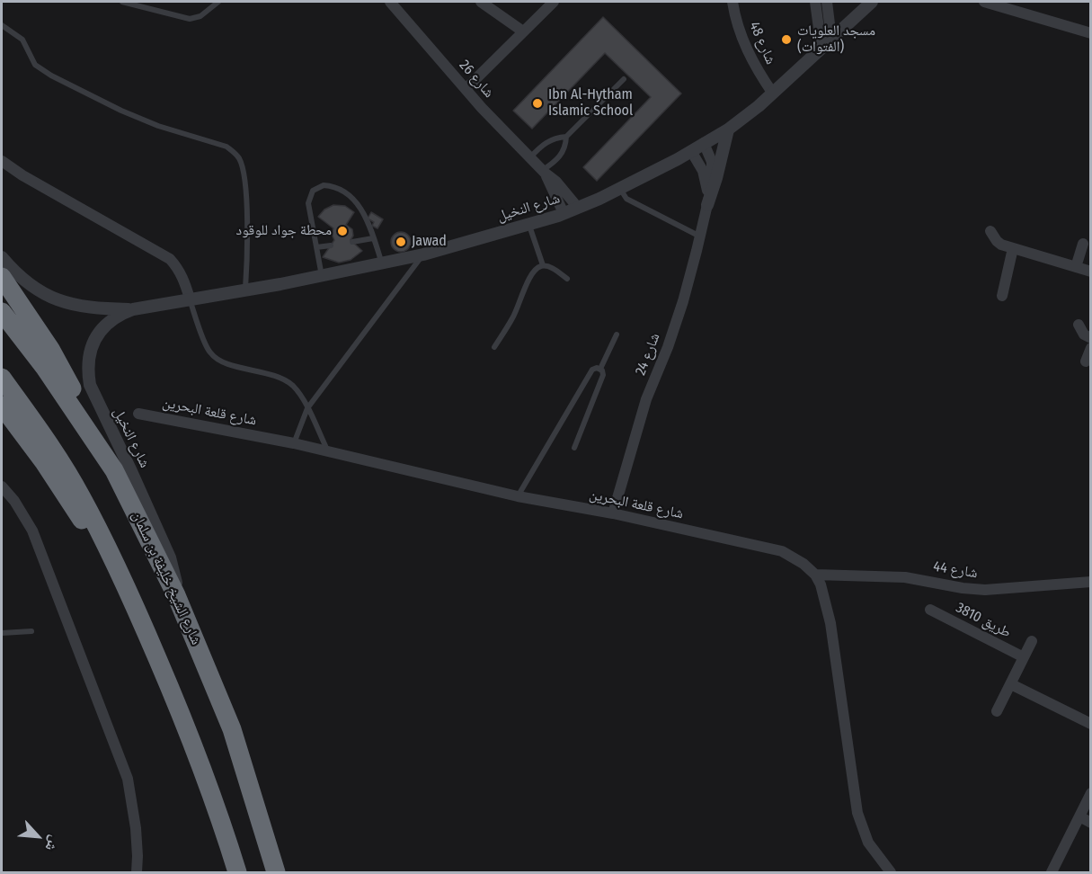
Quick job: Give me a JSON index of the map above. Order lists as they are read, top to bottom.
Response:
{
  "streets": {
    "highway": ["شارع الشيخ خليفة بن سلمان"],
    "street": [
      "شارع 48",
      "شارع 26",
      "شارع النخيل",
      "شارع 24",
      "شارع قلعة البحرين",
      "شارع 44",
      "طريق 3810"
    ]
  },
  "crossings": [
    ["شارع 48", "شارع النخيل"],
    ["شارع 26", "شارع النخيل"],
    ["شارع النخيل", "شارع 24"],
    ["شارع النخيل", "شارع الشيخ خليفة بن سلمان"],
    ["شارع 24", "شارع قلعة البحرين"],
    ["شارع قلعة البحرين", "شارع 44"]
  ],
  "places": [
    "مسجد العلويات (الفتوات)",
    "Ibn Al-Hytham Islamic School",
    "محطة جواد للوقود",
    "Jawad"
  ],
  "north": "bottom right"
}
